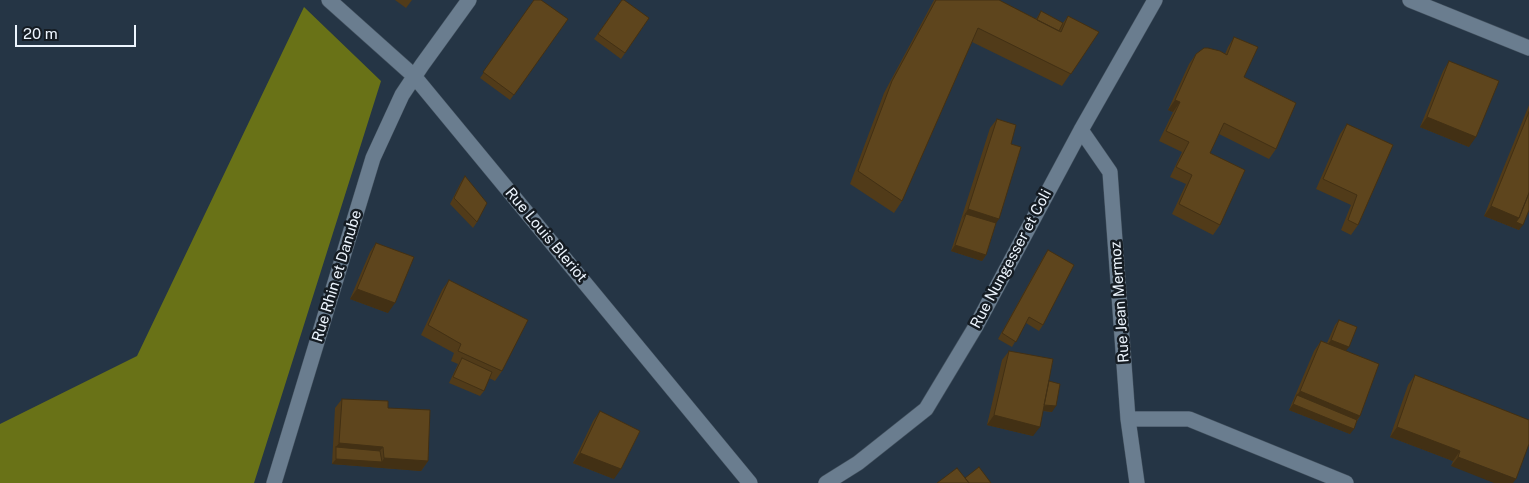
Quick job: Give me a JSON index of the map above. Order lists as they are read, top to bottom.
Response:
{
  "streets": {
    "street": [
      "Rue Louis Bleriot",
      "Rue Nungesser et Coli",
      "Rue Rhin et Danube",
      "Rue Jean Mermoz"
    ]
  },
  "crossings": [
    ["Rue Louis Bleriot", "Rue Rhin et Danube"],
    ["Rue Nungesser et Coli", "Rue Jean Mermoz"]
  ],
  "scale_bar": "20 m"
}
